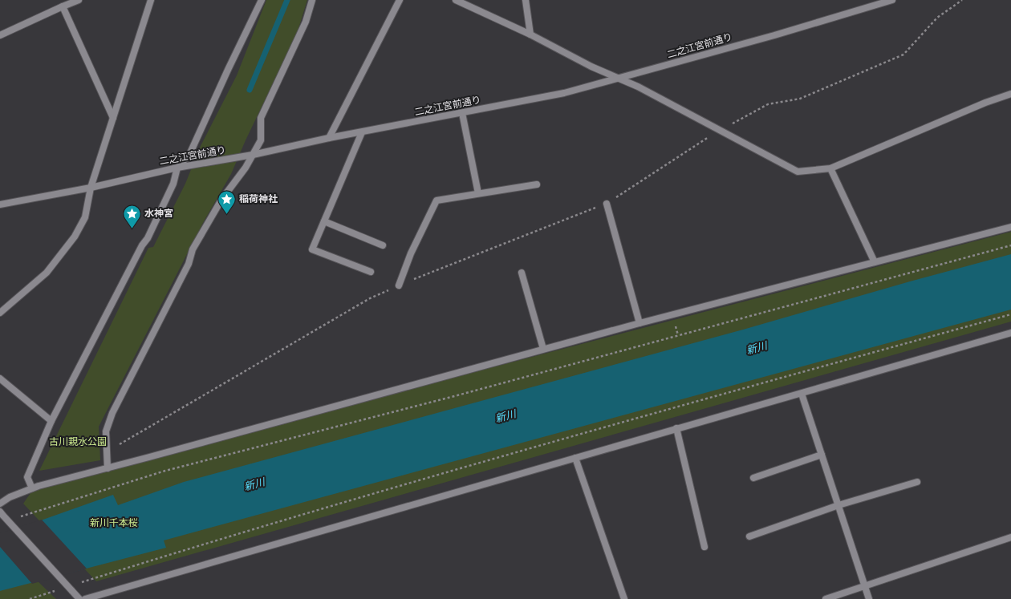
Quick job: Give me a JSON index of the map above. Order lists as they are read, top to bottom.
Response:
{
  "streets": {
    "street": ["二之江宮前通り"]
  },
  "water": ["新川"],
  "parks": ["古川親水公園", "新川千本桜"],
  "places": {
    "place": ["稲荷神社", "水神宮"]
  }
}
